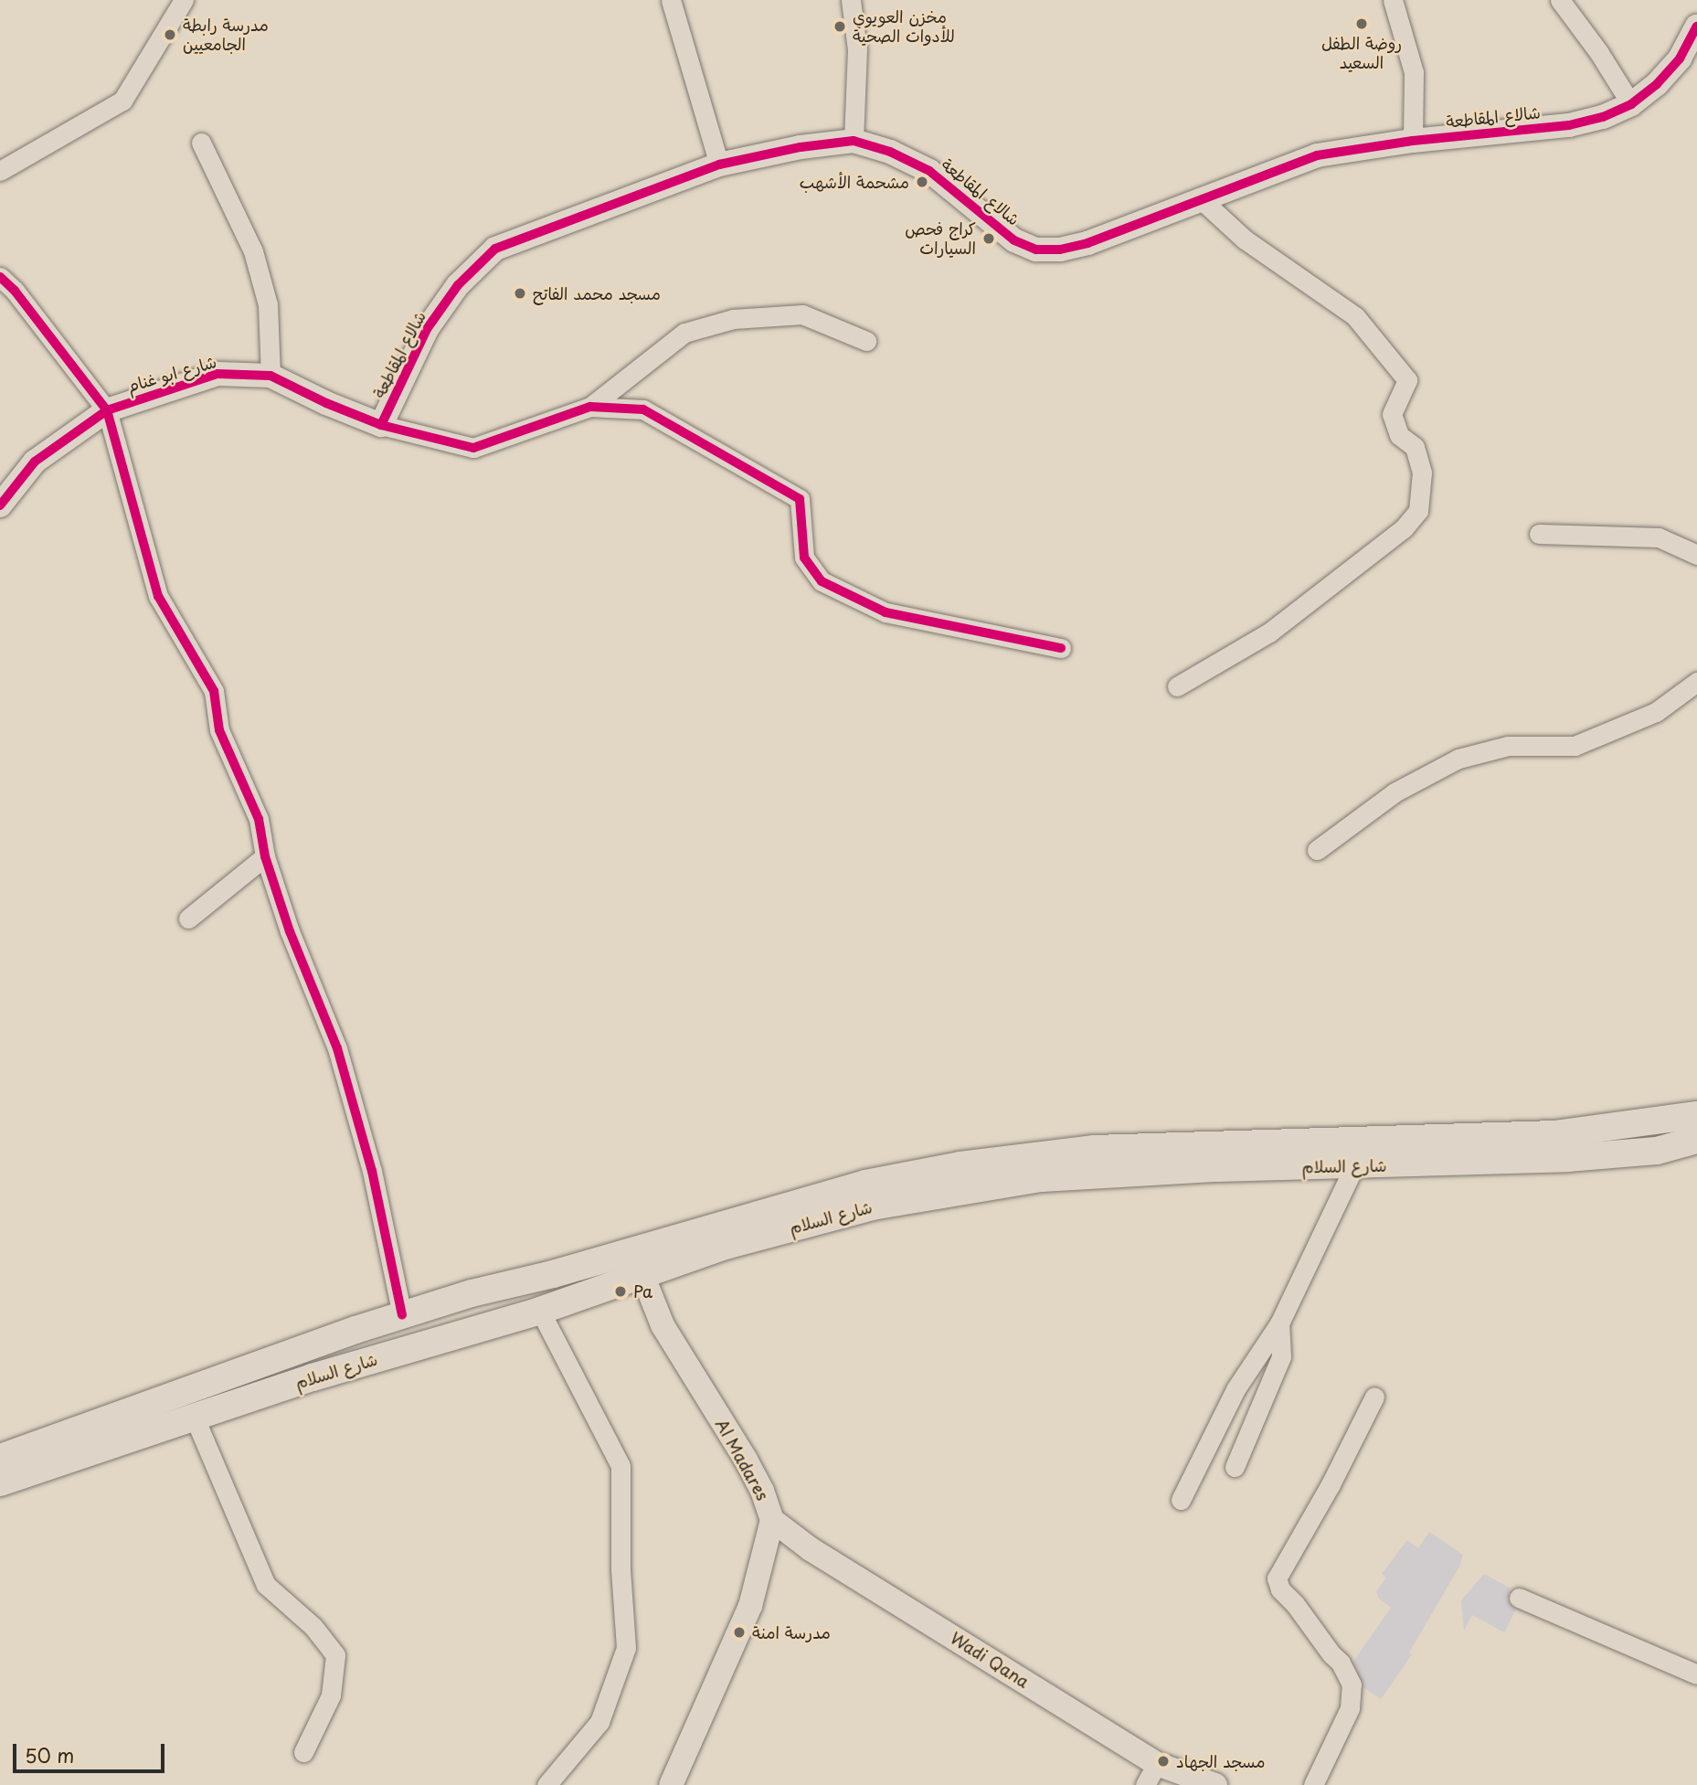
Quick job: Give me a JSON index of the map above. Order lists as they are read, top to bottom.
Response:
{
  "streets": {
    "main road": ["شارع السلام"],
    "street": [
      "شالاع المقاطعة",
      "شارع ابو غنام",
      "Al Madares",
      "Wadi Qana"
    ]
  },
  "crossings": [
    ["شالاع المقاطعة", "شارع ابو غنام"],
    ["شارع السلام", "Al Madares"],
    ["Al Madares", "Wadi Qana"]
  ],
  "places": [
    "روضة الطفل السعيد",
    "مخزن العويوي للأدوات الصحية",
    "مدرسة رابطة الجامعيين",
    "مشحمة الأشهب",
    "كراج فحص السيارات",
    "مسجد محمد الفاتح",
    "Pa",
    "مدرسة امنة",
    "مسجد الجهاد"
  ],
  "scale_bar": "50 m"
}
